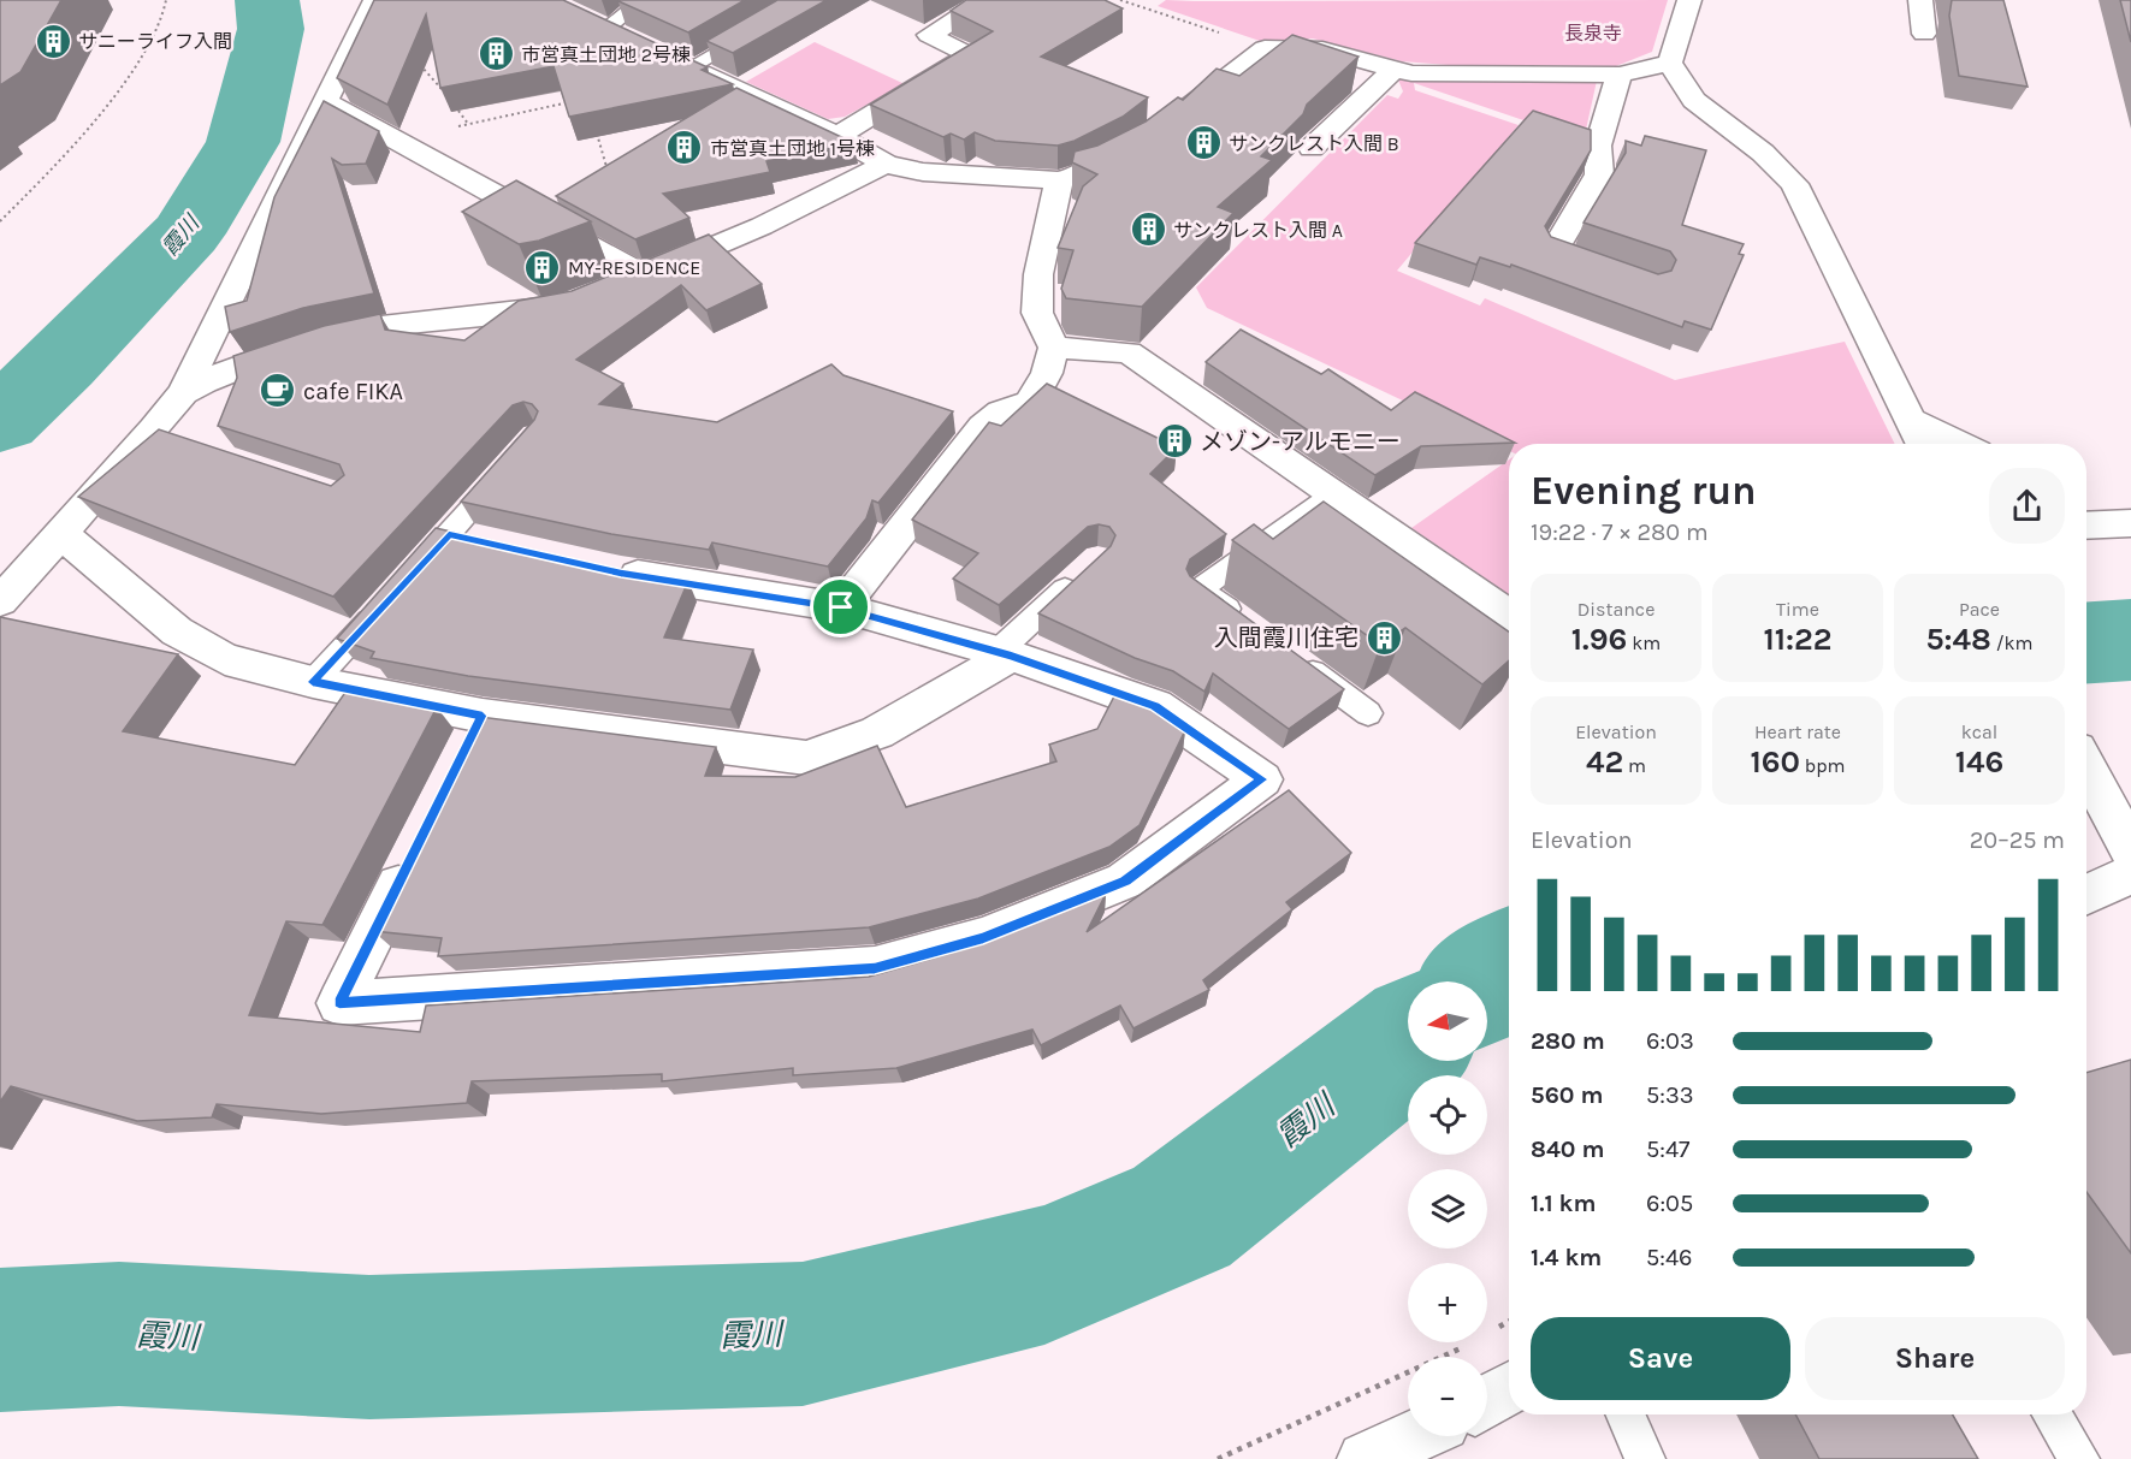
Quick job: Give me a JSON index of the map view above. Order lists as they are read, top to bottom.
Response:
{
  "water": ["霞川"],
  "parks": ["長泉寺"],
  "places": {
    "building": [
      "サニーライフ入間",
      "市営真土団地 2号棟",
      "サンクレスト入間 B",
      "市営真土団地 1号棟",
      "サンクレスト入間 A",
      "MY-RESIDENCE",
      "メゾン-アルモニー",
      "入間霞川住宅"
    ],
    "cafe": ["cafe FIKA"]
  },
  "north": "left",
  "page": {
    "heading": ["Evening run", "19:22 · 7 × 280 m"],
    "stats": [
      ["Distance", "1.96 km"],
      ["Time", "11:22"],
      ["Pace", "5:48 /km"],
      ["Elevation", "42 m"],
      ["Heart rate", "160 bpm"],
      ["kcal", "146"]
    ],
    "chart": ["Elevation", "20–25 m"],
    "map_buttons": ["+", "−"],
    "list": [
      {
        "name": "280 m",
        "note": "6:03"
      },
      {
        "name": "560 m",
        "note": "5:33"
      },
      {
        "name": "840 m",
        "note": "5:47"
      },
      {
        "name": "1.1 km",
        "note": "6:05"
      },
      {
        "name": "1.4 km",
        "note": "5:46"
      }
    ],
    "buttons": ["Save", "Share"]
  }
}
